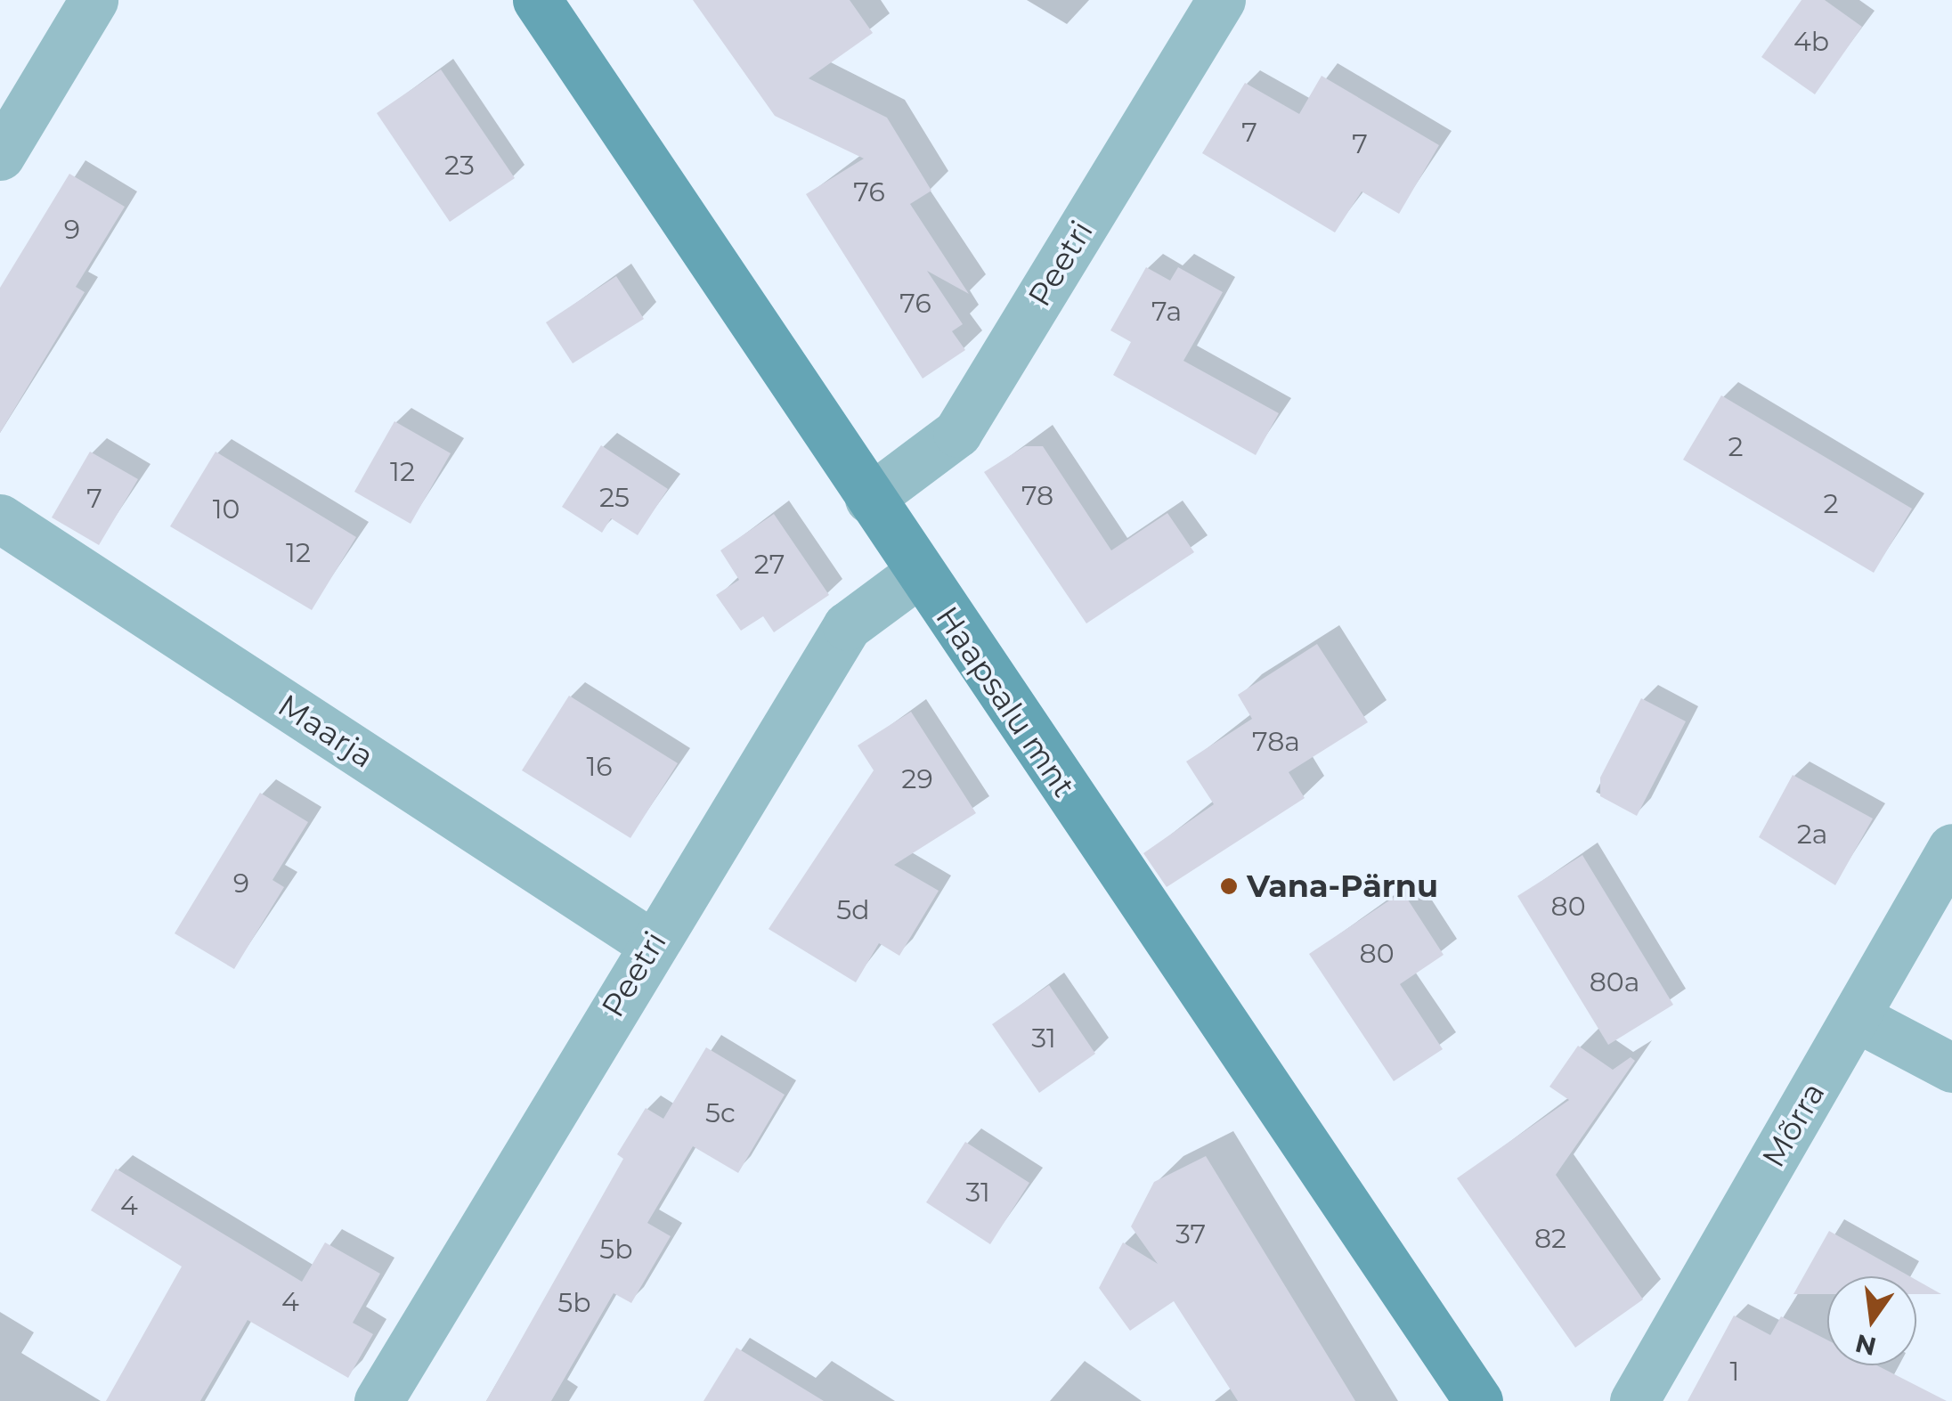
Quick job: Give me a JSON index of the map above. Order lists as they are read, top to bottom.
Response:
{
  "streets": {
    "main road": ["Haapsalu mnt"],
    "street": ["Peetri", "Maarja", "Mõrra"]
  },
  "crossings": [
    ["Peetri", "Haapsalu mnt"],
    ["Peetri", "Maarja"]
  ],
  "places": ["Vana-Pärnu"],
  "house_numbers": [
    "4b",
    "7",
    "7",
    "23",
    "76",
    "9",
    "76",
    "7a",
    "2",
    "12",
    "78",
    "25",
    "7",
    "2",
    "10",
    "12",
    "27",
    "78a",
    "16",
    "29",
    "2a",
    "9",
    "80",
    "5d",
    "80",
    "80a",
    "31",
    "5c",
    "31",
    "4",
    "37",
    "82",
    "5b",
    "4",
    "5b",
    "1"
  ],
  "north": "bottom"
}
